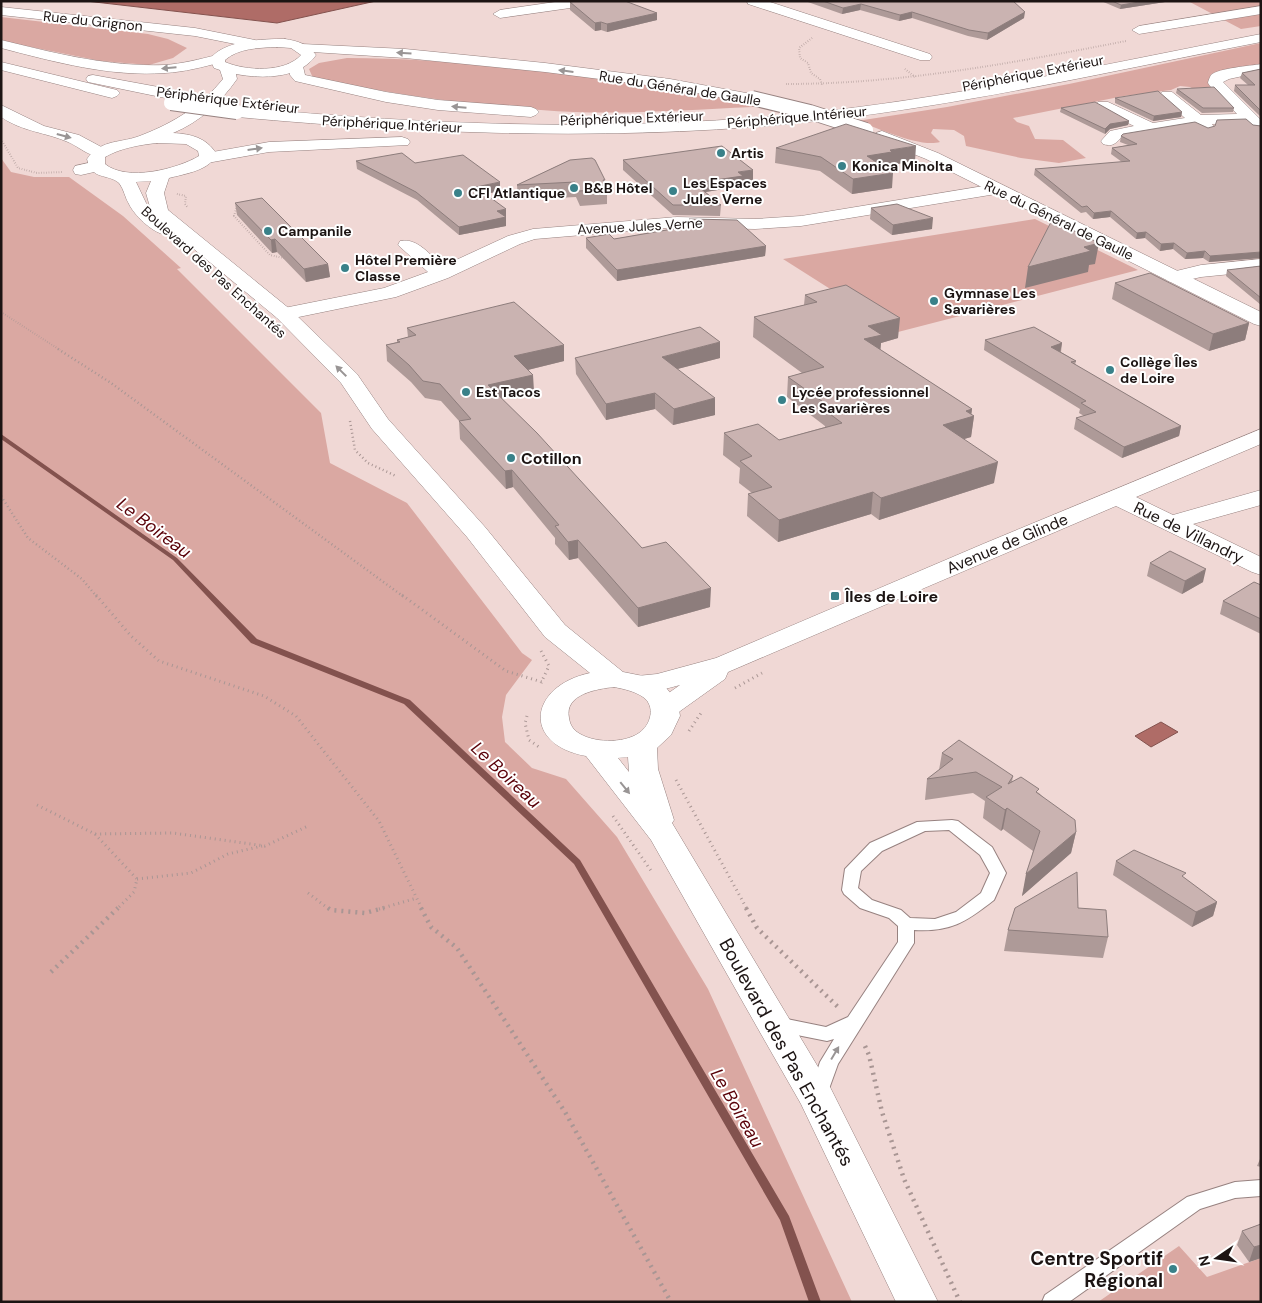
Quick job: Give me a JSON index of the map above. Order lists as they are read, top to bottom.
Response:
{
  "streets": {
    "main road": [
      "Rue du Grignon",
      "Périphérique Extérieur",
      "Rue du Général de Gaulle",
      "Périphérique Intérieur",
      "Avenue Jules Verne",
      "Boulevard des Pas Enchantés",
      "Rue de Villandry",
      "Avenue de Glinde"
    ]
  },
  "crossings": [
    ["Périphérique Extérieur", "Périphérique Intérieur"],
    ["Rue du Général de Gaulle", "Avenue Jules Verne"],
    ["Avenue Jules Verne", "Boulevard des Pas Enchantés"],
    ["Boulevard des Pas Enchantés", "Avenue de Glinde"],
    ["Rue de Villandry", "Avenue de Glinde"]
  ],
  "water": ["Le Boireau"],
  "places": {
    "other": [
      "Artis",
      "Konica Minolta",
      "B&B Hôtel",
      "Les Espaces Jules Verne",
      "CFI Atlantique",
      "Campanile",
      "Hôtel Première Classe",
      "Gymnase Les Savarières",
      "Collège Îles de Loire",
      "Est Tacos",
      "Lycée professionnel Les Savarières",
      "Cotillon",
      "Centre Sportif Régional"
    ],
    "transit": ["Îles de Loire"]
  },
  "north": "left"
}
